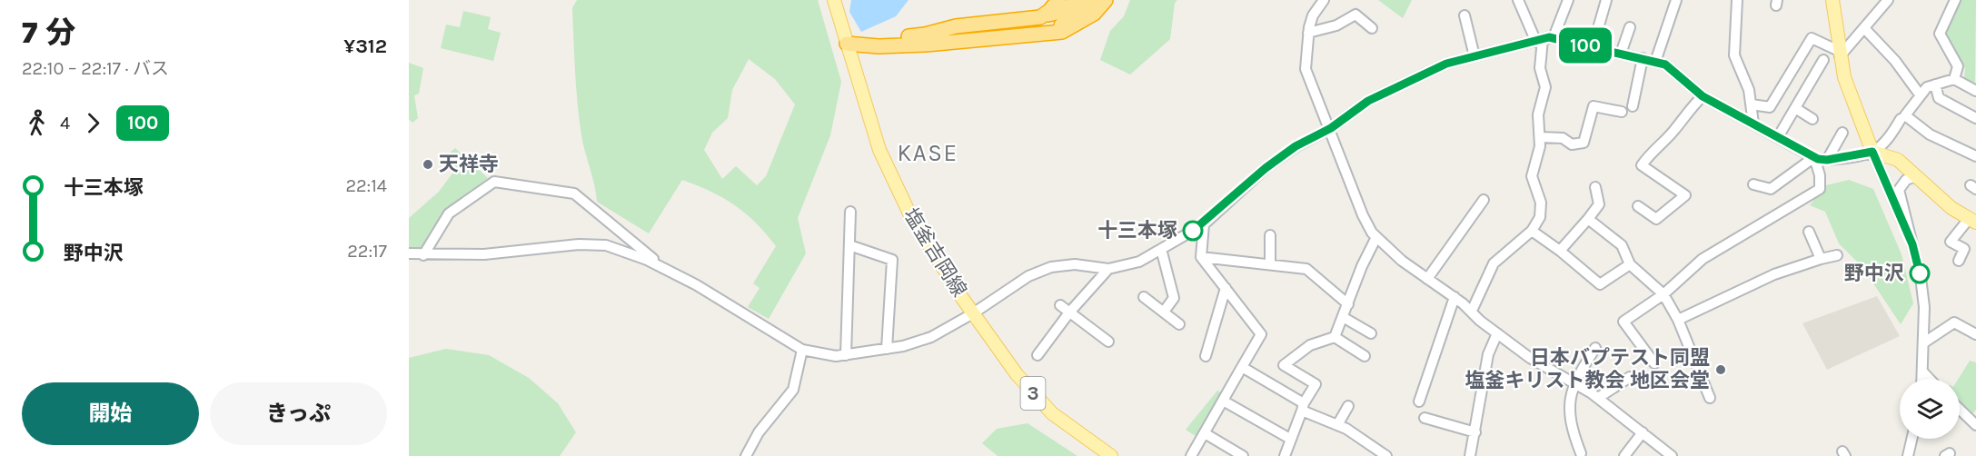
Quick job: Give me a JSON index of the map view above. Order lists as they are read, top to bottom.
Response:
{
  "streets": {
    "main road": ["塩釜吉岡線", "3"]
  },
  "districts": ["KASE"],
  "places": [
    "天祥寺",
    "十三本塚",
    "野中沢",
    "日本バプテスト同盟 塩釜キリスト教会 地区会堂"
  ],
  "lines": ["bus line 100"],
  "page": {
    "heading": ["7 分", "22:10 – 22:17 · バス", "¥312"],
    "on_map": "100",
    "legs": ["4", "100"],
    "list": [
      {
        "name": "十三本塚",
        "value": "22:14"
      },
      {
        "name": "野中沢",
        "value": "22:17"
      }
    ],
    "buttons": ["開始", "きっぷ"]
  }
}
